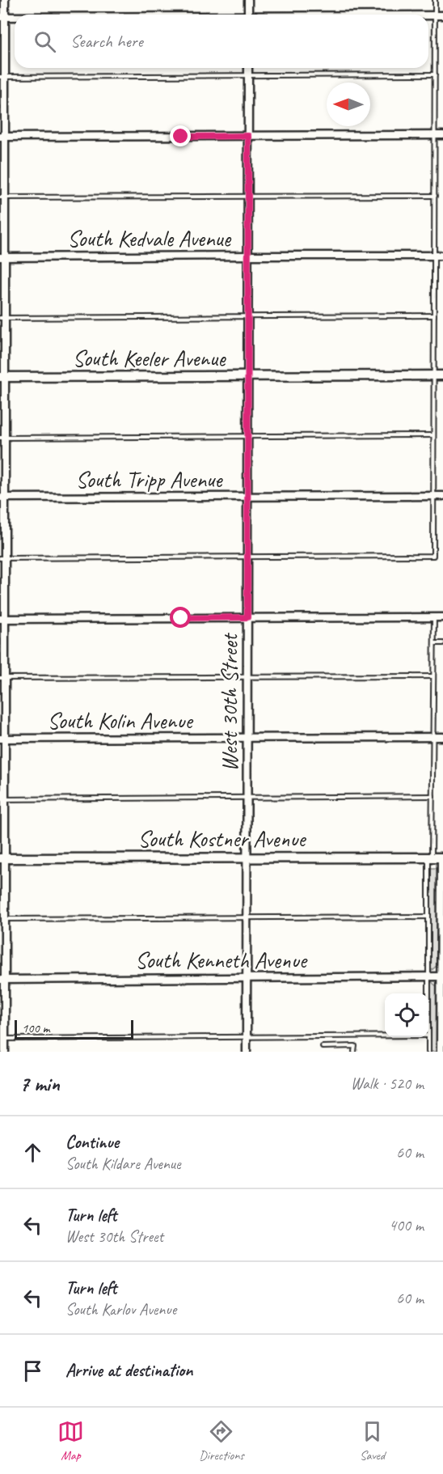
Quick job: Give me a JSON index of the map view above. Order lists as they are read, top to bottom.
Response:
{
  "streets": {
    "street": [
      "South Kedvale Avenue",
      "South Keeler Avenue",
      "South Tripp Avenue",
      "West 30th Street",
      "South Kolin Avenue",
      "South Kostner Avenue",
      "South Kenneth Avenue"
    ]
  },
  "crossings": [
    ["South Kedvale Avenue", "West 30th Street"],
    ["South Keeler Avenue", "West 30th Street"],
    ["South Tripp Avenue", "West 30th Street"],
    ["West 30th Street", "South Kolin Avenue"],
    ["West 30th Street", "South Kostner Avenue"],
    ["West 30th Street", "South Kenneth Avenue"]
  ],
  "scale_bar": "100 m",
  "north": "left",
  "page": {
    "search": "Search here",
    "scale": "100 m",
    "heading": ["7 min", "Walk · 520 m"],
    "list": [
      ["Continue", "South Kildare Avenue", "60 m"],
      ["Turn left", "West 30th Street", "400 m"],
      ["Turn left", "South Karlov Avenue", "60 m"],
      "Arrive at destination"
    ],
    "nav": ["Map", "Directions", "Saved"]
  }
}
